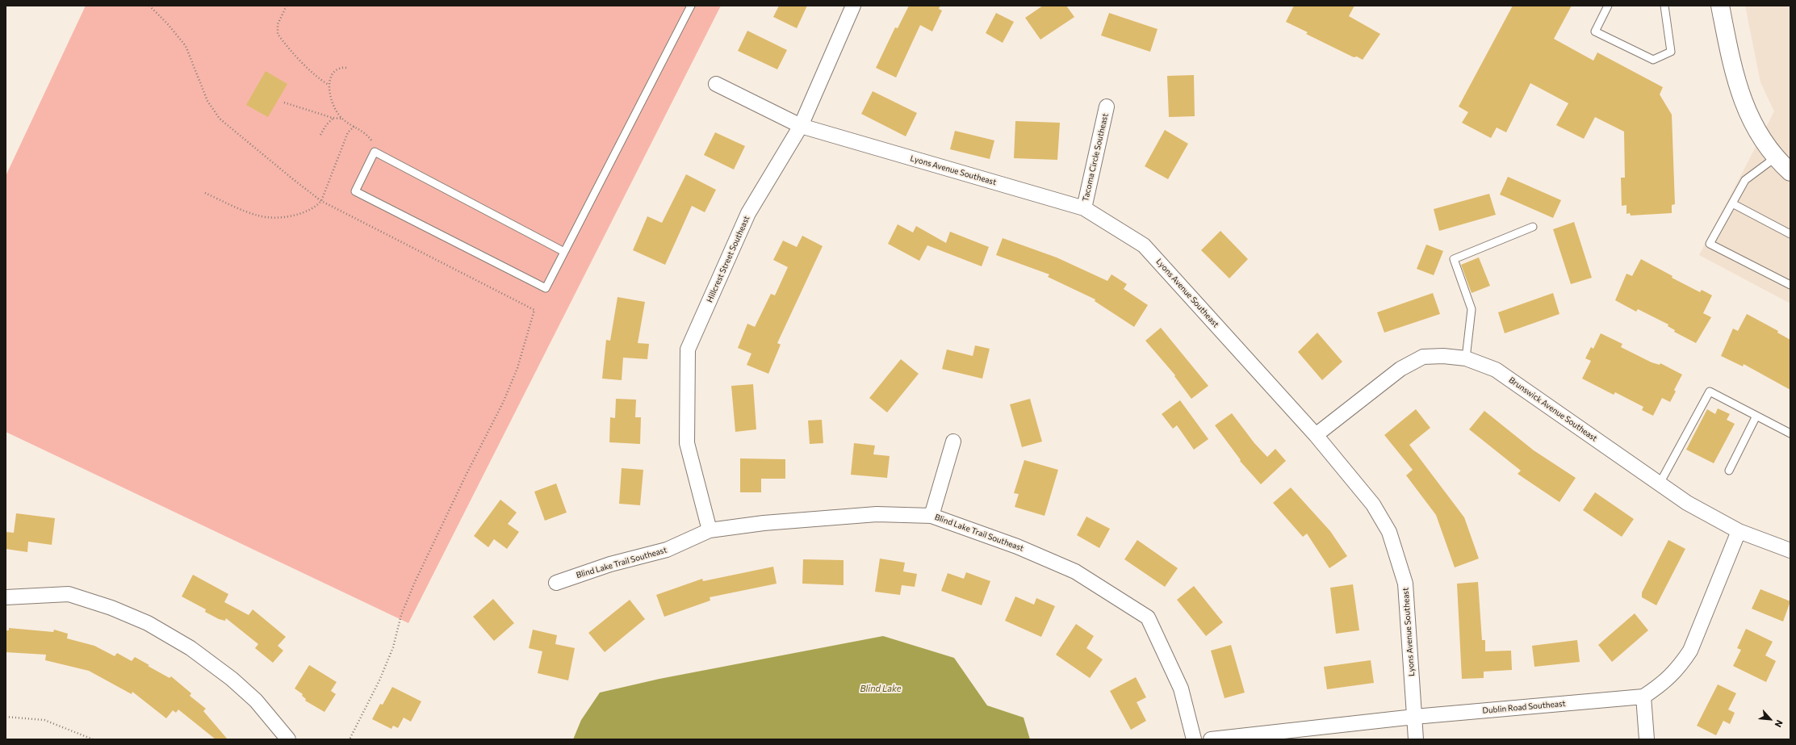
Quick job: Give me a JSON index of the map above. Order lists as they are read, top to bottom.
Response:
{
  "streets": {
    "street": [
      "Tacoma Circle Southeast",
      "Lyons Avenue Southeast",
      "Hillcrest Street Southeast",
      "Brunswick Avenue Southeast",
      "Blind Lake Trail Southeast",
      "Dublin Road Southeast"
    ]
  },
  "crossings": [
    ["Tacoma Circle Southeast", "Lyons Avenue Southeast"],
    ["Lyons Avenue Southeast", "Hillcrest Street Southeast"],
    ["Lyons Avenue Southeast", "Brunswick Avenue Southeast"],
    ["Lyons Avenue Southeast", "Dublin Road Southeast"],
    ["Hillcrest Street Southeast", "Blind Lake Trail Southeast"],
    ["Brunswick Avenue Southeast", "Dublin Road Southeast"]
  ],
  "water": ["Blind Lake"],
  "north": "bottom right"
}
